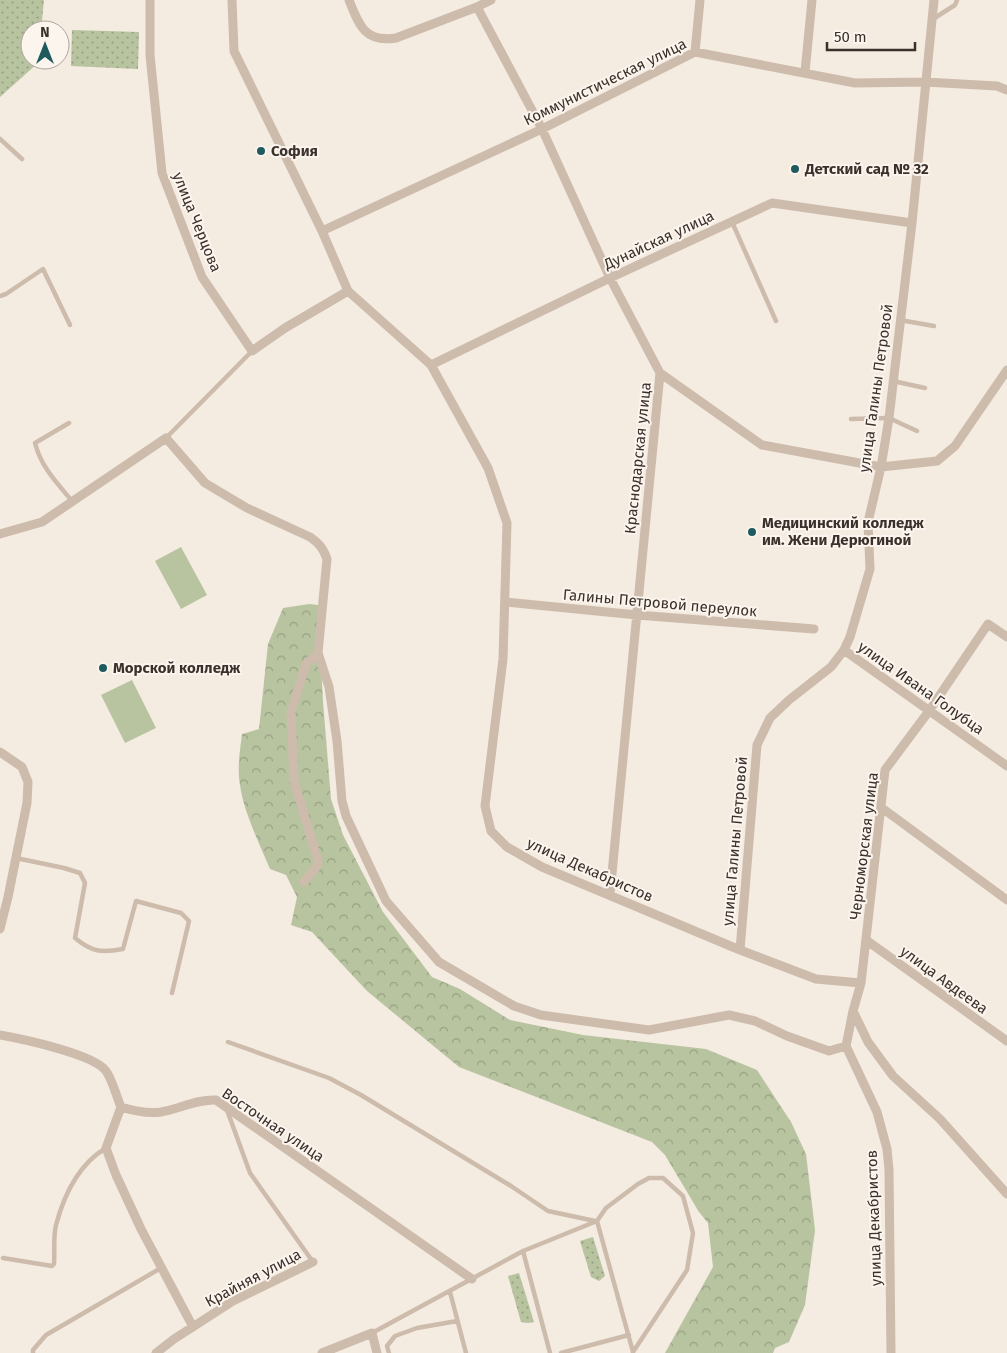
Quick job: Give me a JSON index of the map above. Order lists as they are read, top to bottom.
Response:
{
  "streets": {
    "street": [
      "Коммунистическая улица",
      "улица Черцова",
      "Дунайская улица",
      "улица Галины Петровой",
      "Краснодарская улица",
      "Галины Петровой переулок",
      "улица Ивана Голубца",
      "Черноморская улица",
      "улица Декабристов",
      "улица Авдеева",
      "Восточная улица",
      "Крайняя улица"
    ]
  },
  "crossings": [
    ["Коммунистическая улица", "улица Галины Петровой"],
    ["Коммунистическая улица", "Краснодарская улица"],
    ["Коммунистическая улица", "улица Декабристов"],
    ["Дунайская улица", "улица Галины Петровой"],
    ["Дунайская улица", "Краснодарская улица"],
    ["Дунайская улица", "улица Декабристов"],
    ["улица Галины Петровой", "улица Ивана Голубца"],
    ["улица Галины Петровой", "улица Декабристов"],
    ["Краснодарская улица", "Галины Петровой переулок"],
    ["Краснодарская улица", "улица Декабристов"],
    ["Галины Петровой переулок", "улица Декабристов"],
    ["улица Ивана Голубца", "Черноморская улица"],
    ["Черноморская улица", "улица Декабристов"],
    ["Черноморская улица", "улица Авдеева"]
  ],
  "places": [
    "София",
    "Детский сад № 32",
    "Медицинский колледж им. Жени Дерюгиной",
    "Морской колледж"
  ],
  "scale_bar": "50 m",
  "north": "top"
}
